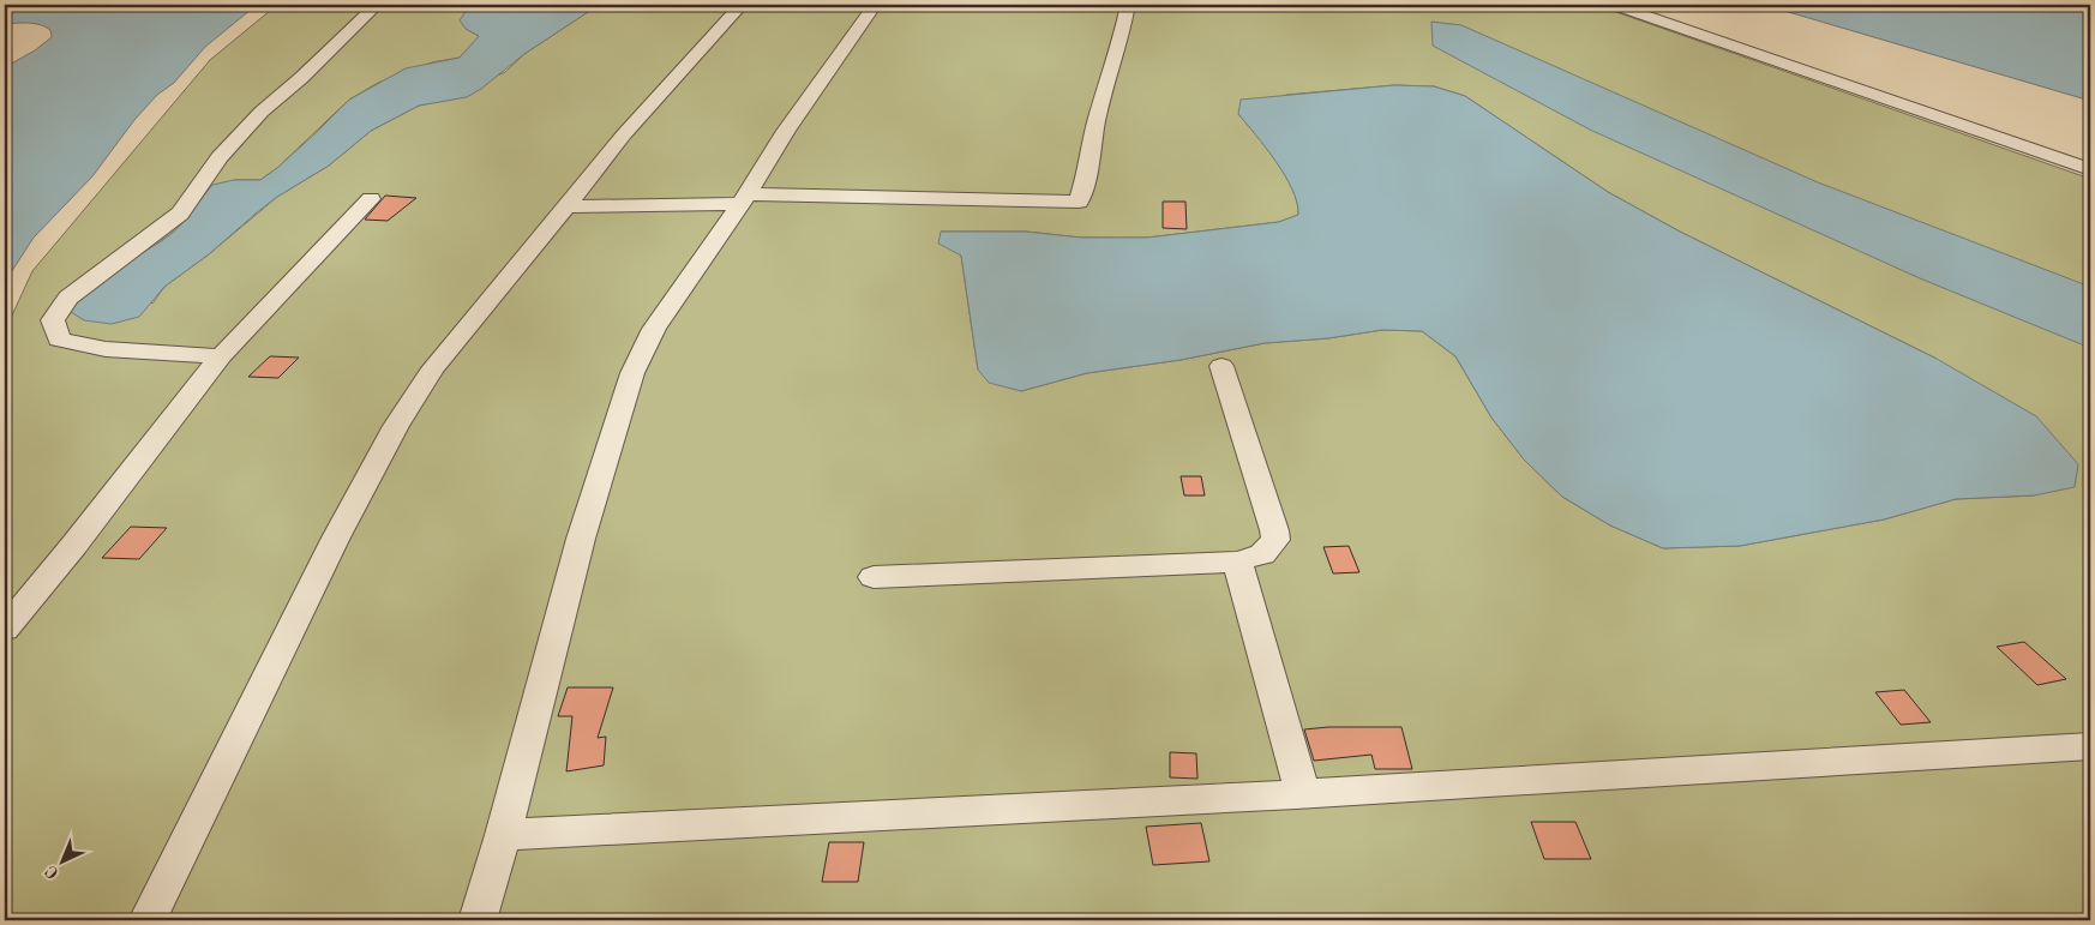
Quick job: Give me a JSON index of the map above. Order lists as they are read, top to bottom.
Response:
{
  "north": "bottom left"
}
